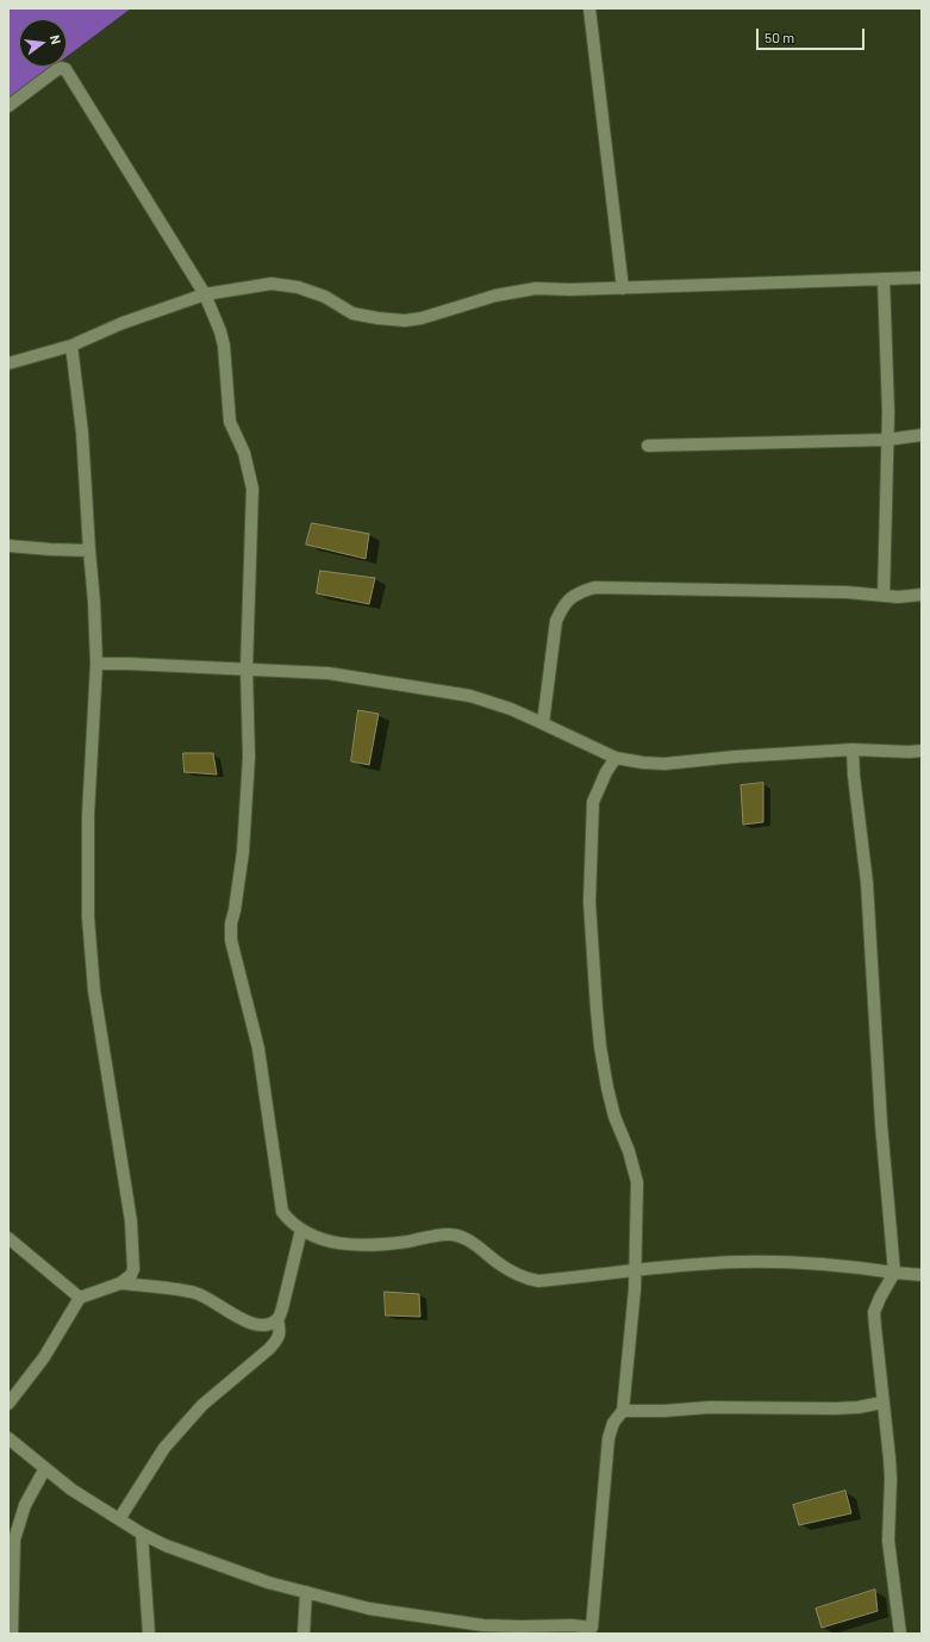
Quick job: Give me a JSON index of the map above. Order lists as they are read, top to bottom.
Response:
{
  "scale_bar": "50 m",
  "north": "right"
}
